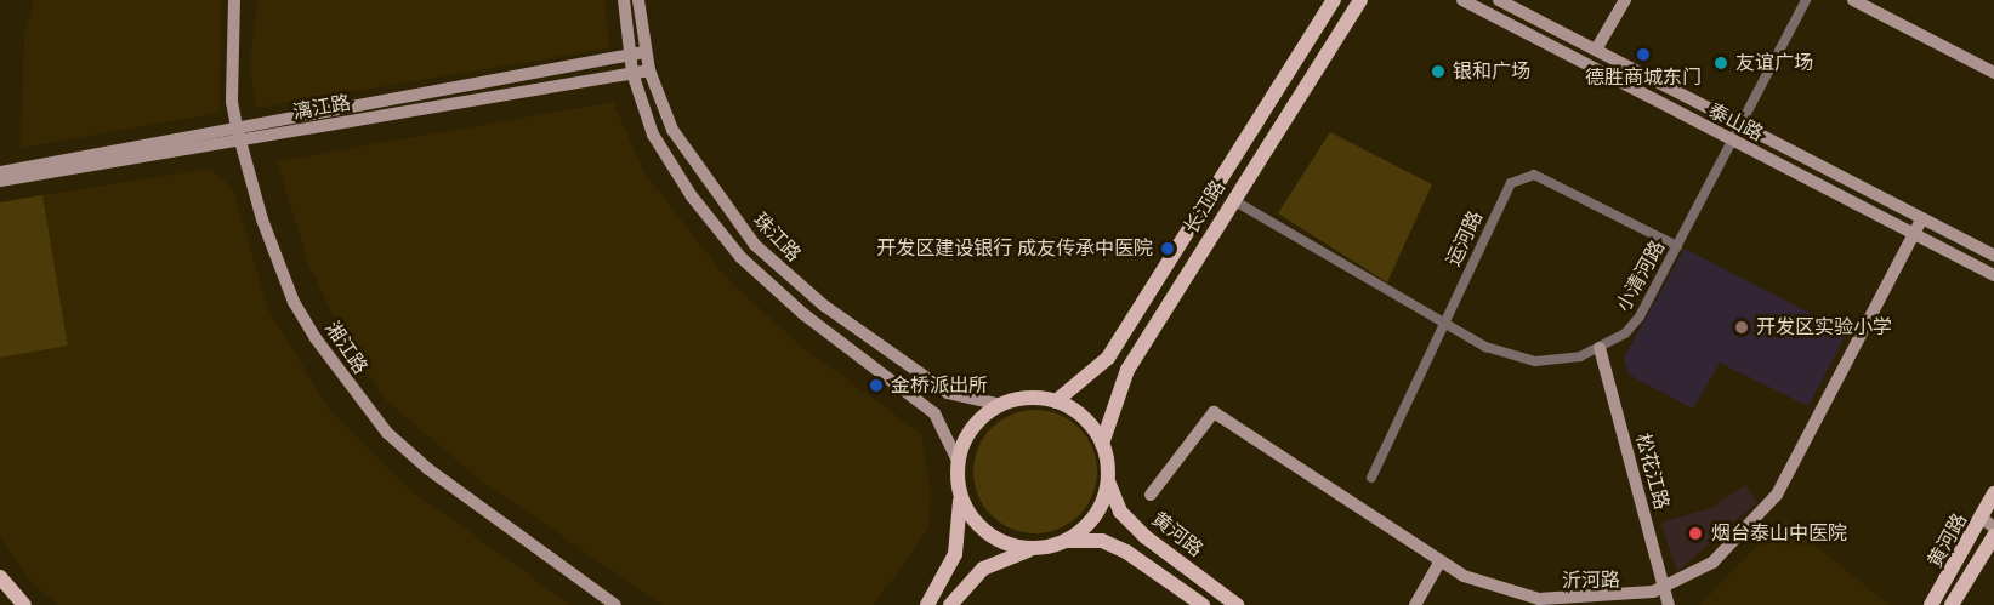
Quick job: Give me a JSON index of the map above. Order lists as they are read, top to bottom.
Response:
{
  "streets": {
    "main road": [
      "漓江路",
      "泰山路",
      "长江路",
      "珠江路",
      "湘江路",
      "松花江路",
      "黄河路",
      "沂河路"
    ],
    "street": ["运河路", "小清河路"]
  },
  "crossings": [
    ["漓江路", "珠江路"],
    ["漓江路", "湘江路"],
    ["泰山路", "小清河路"],
    ["泰山路", "沂河路"],
    ["长江路", "珠江路"],
    ["长江路", "小清河路"],
    ["长江路", "黄河路"],
    ["珠江路", "黄河路"],
    ["运河路", "小清河路"],
    ["小清河路", "松花江路"],
    ["松花江路", "沂河路"]
  ],
  "places": [
    "德胜商城东门",
    "友谊广场",
    "银和广场",
    "开发区建设银行 成友传承中医院",
    "开发区实验小学",
    "金桥派出所",
    "烟台泰山中医院"
  ]
}
